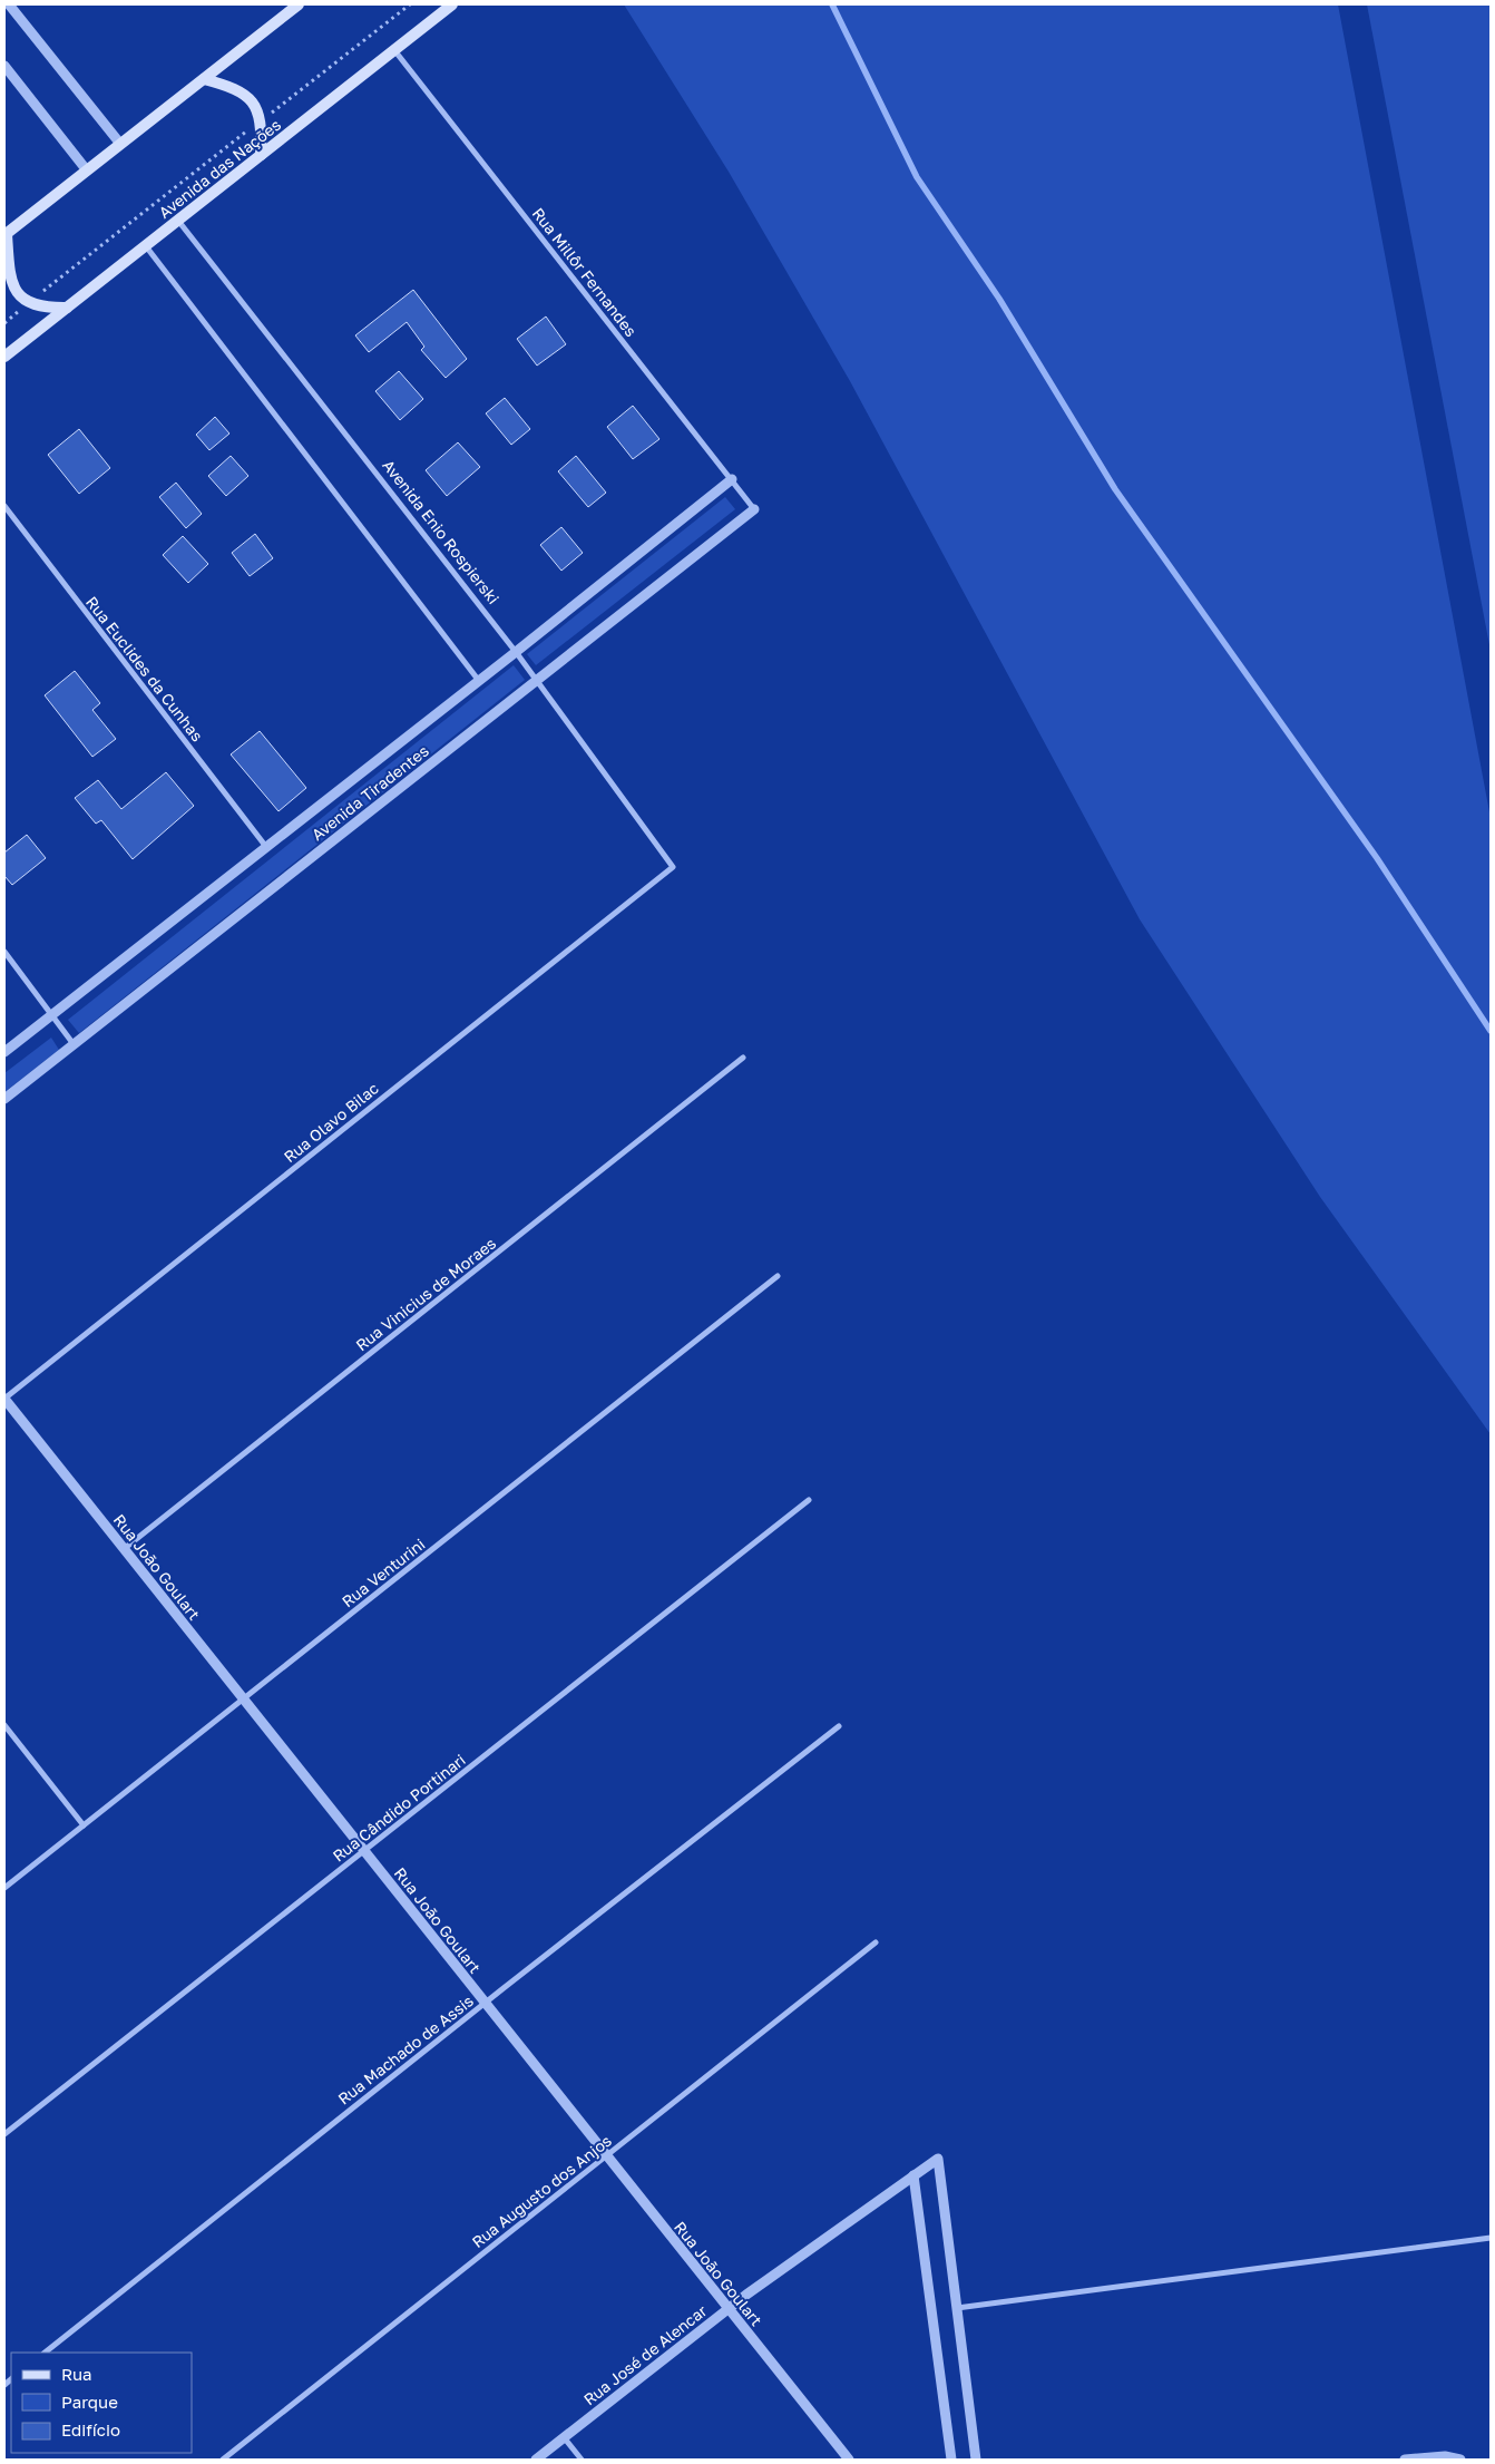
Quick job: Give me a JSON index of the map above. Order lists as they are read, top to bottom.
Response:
{
  "streets": {
    "main road": ["Avenida das Nações"],
    "street": [
      "Rua Millôr Fernandes",
      "Avenida Enio Rospierski",
      "Rua Euclides da Cunhas",
      "Avenida Tiradentes",
      "Rua Olavo Bilac",
      "Rua Vinicius de Moraes",
      "Rua João Goulart",
      "Rua Venturini",
      "Rua Cândido Portinari",
      "Rua Machado de Assis",
      "Rua Augusto dos Anjos",
      "Rua José de Alencar"
    ]
  },
  "crossings": [
    ["Avenida das Nações", "Rua Millôr Fernandes"],
    ["Avenida das Nações", "Avenida Enio Rospierski"],
    ["Rua Millôr Fernandes", "Avenida Tiradentes"],
    ["Avenida Enio Rospierski", "Avenida Tiradentes"],
    ["Avenida Enio Rospierski", "Rua Olavo Bilac"],
    ["Rua Euclides da Cunhas", "Avenida Tiradentes"],
    ["Rua Olavo Bilac", "Rua João Goulart"],
    ["Rua Vinicius de Moraes", "Rua João Goulart"],
    ["Rua João Goulart", "Rua Venturini"],
    ["Rua João Goulart", "Rua Cândido Portinari"],
    ["Rua João Goulart", "Rua Machado de Assis"],
    ["Rua João Goulart", "Rua Augusto dos Anjos"],
    ["Rua João Goulart", "Rua José de Alencar"]
  ],
  "legend": ["Rua", "Parque", "Edifício"]
}
